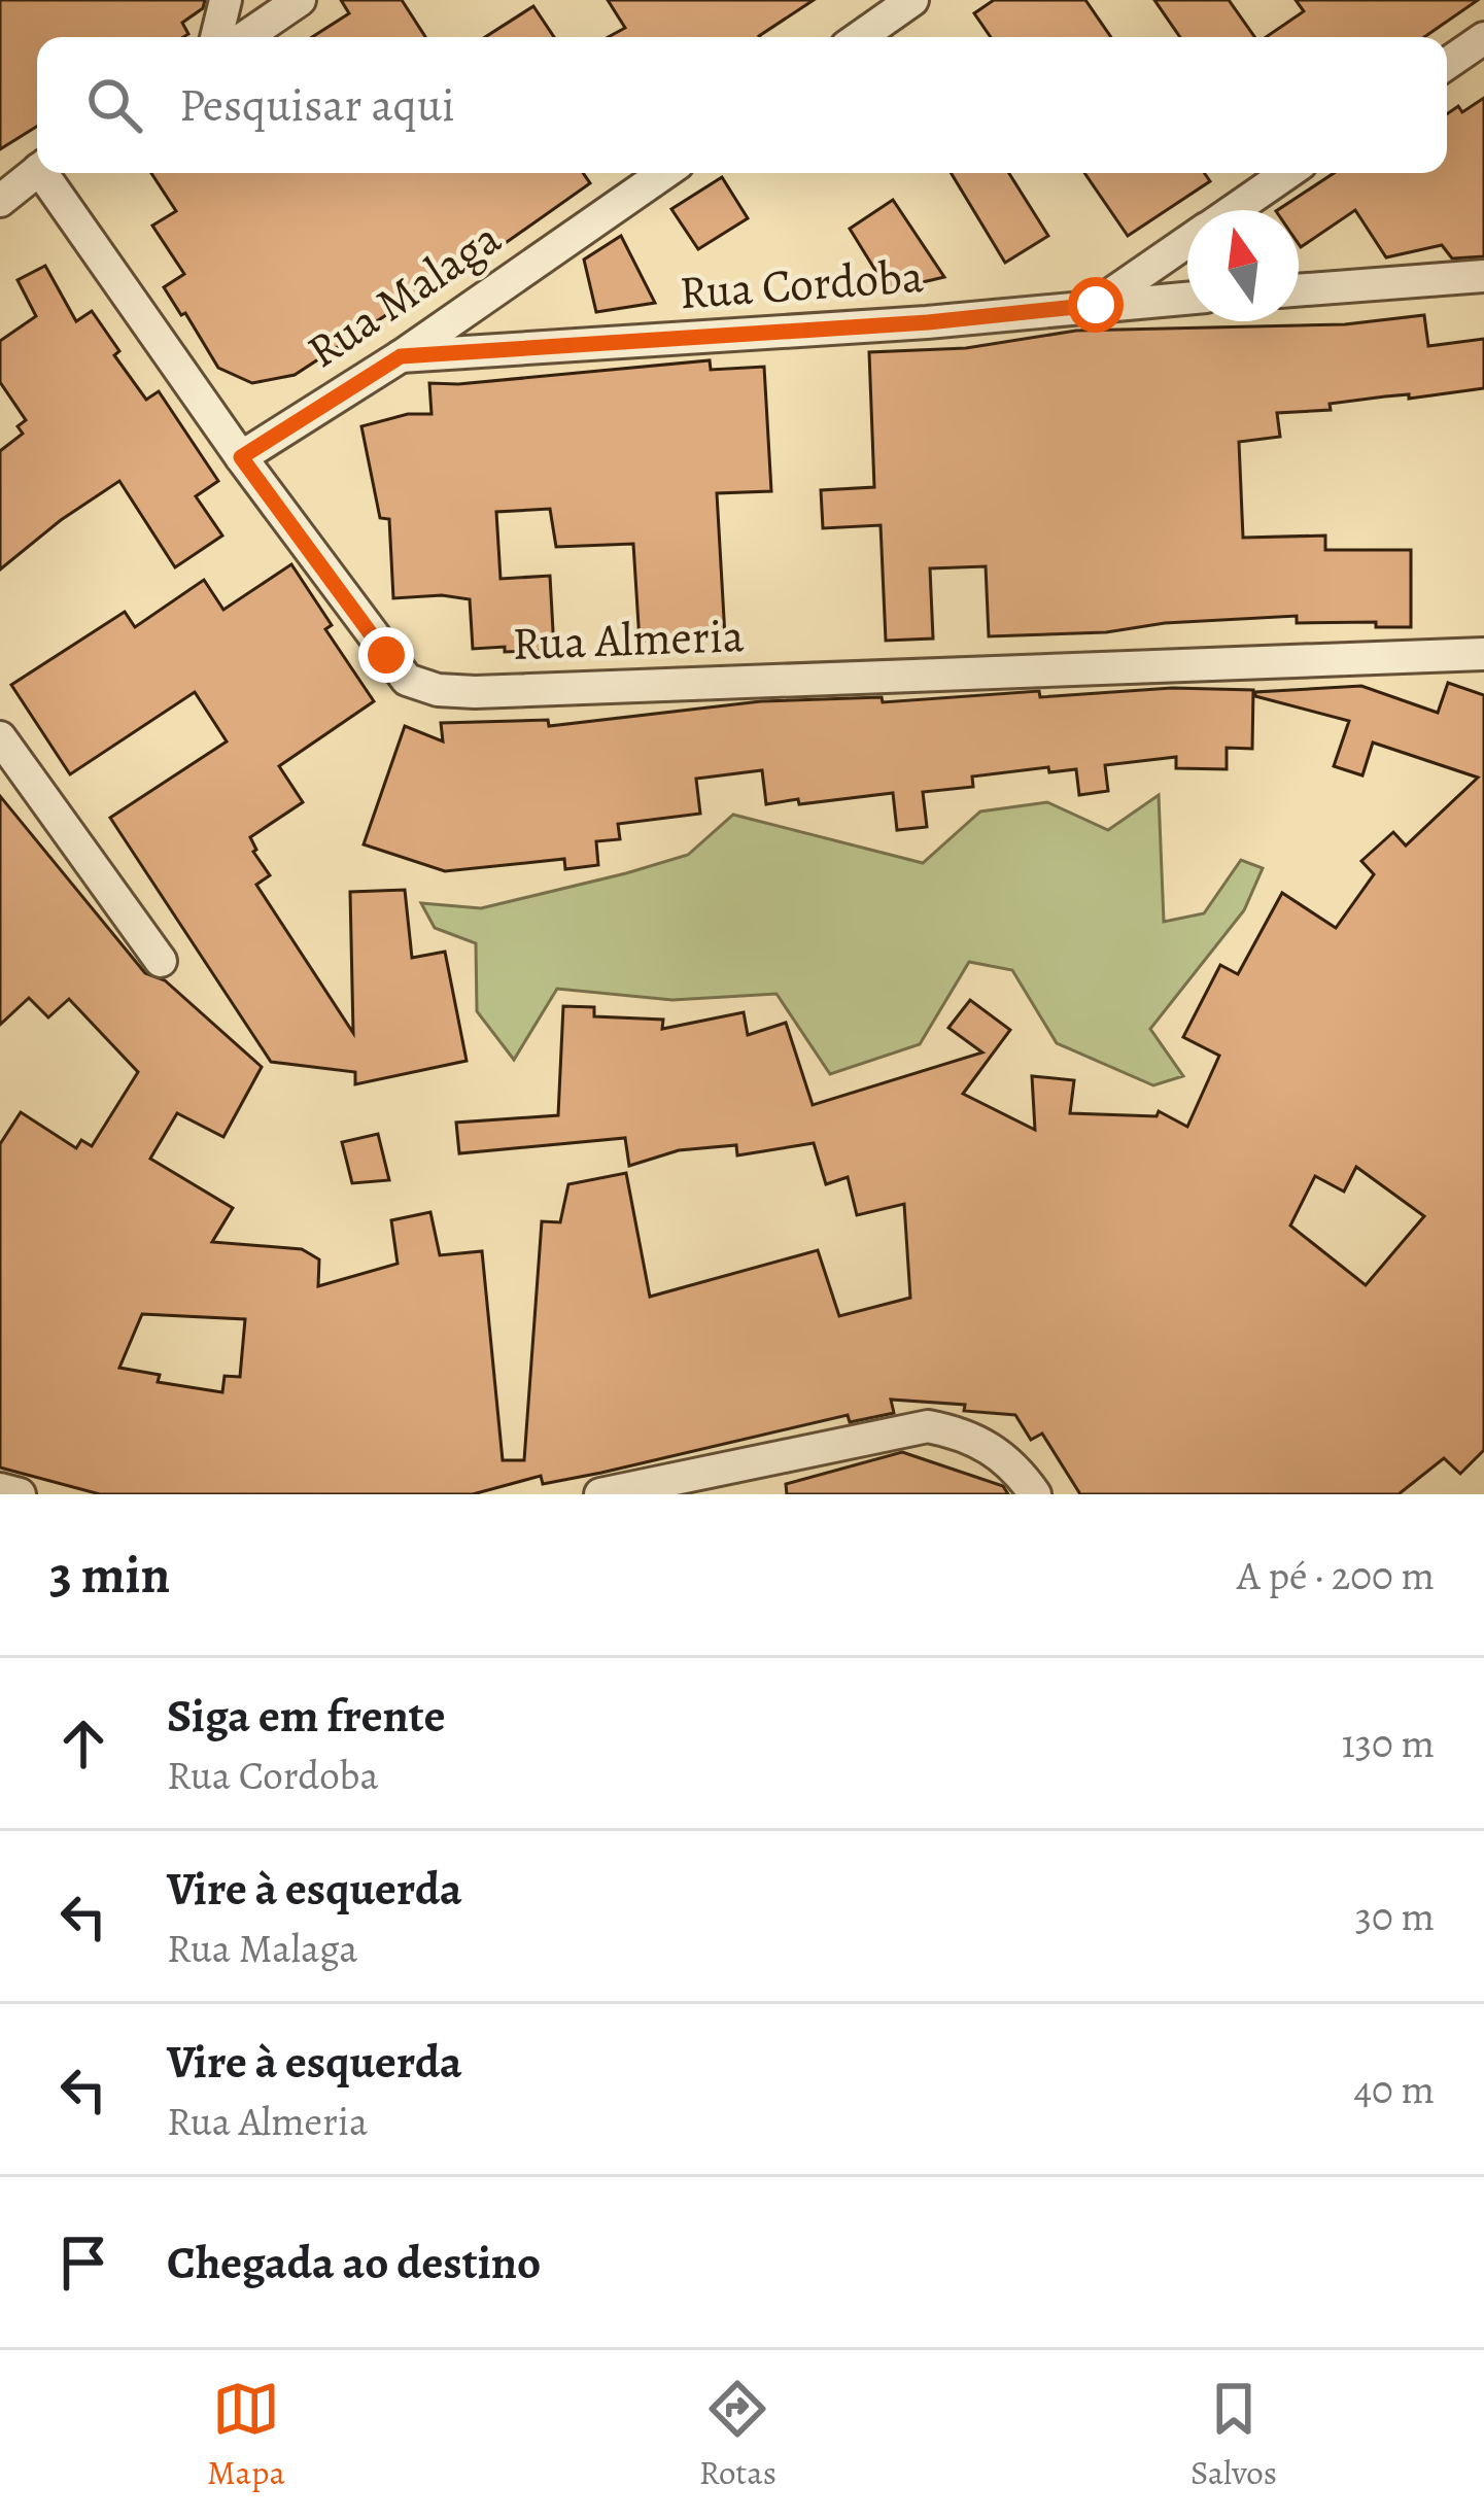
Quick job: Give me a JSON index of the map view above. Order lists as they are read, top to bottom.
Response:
{
  "streets": {
    "street": ["Rua Cordoba", "Rua Malaga", "Rua Almeria"]
  },
  "crossings": [
    ["Rua Cordoba", "Rua Malaga"],
    ["Rua Malaga", "Rua Almeria"]
  ],
  "north": "top",
  "page": {
    "search": "Pesquisar aqui",
    "heading": ["3 min", "A pé · 200 m"],
    "list": [
      ["Siga em frente", "Rua Cordoba", "130 m"],
      ["Vire à esquerda", "Rua Malaga", "30 m"],
      ["Vire à esquerda", "Rua Almeria", "40 m"],
      "Chegada ao destino"
    ],
    "nav": ["Mapa", "Rotas", "Salvos"]
  }
}
